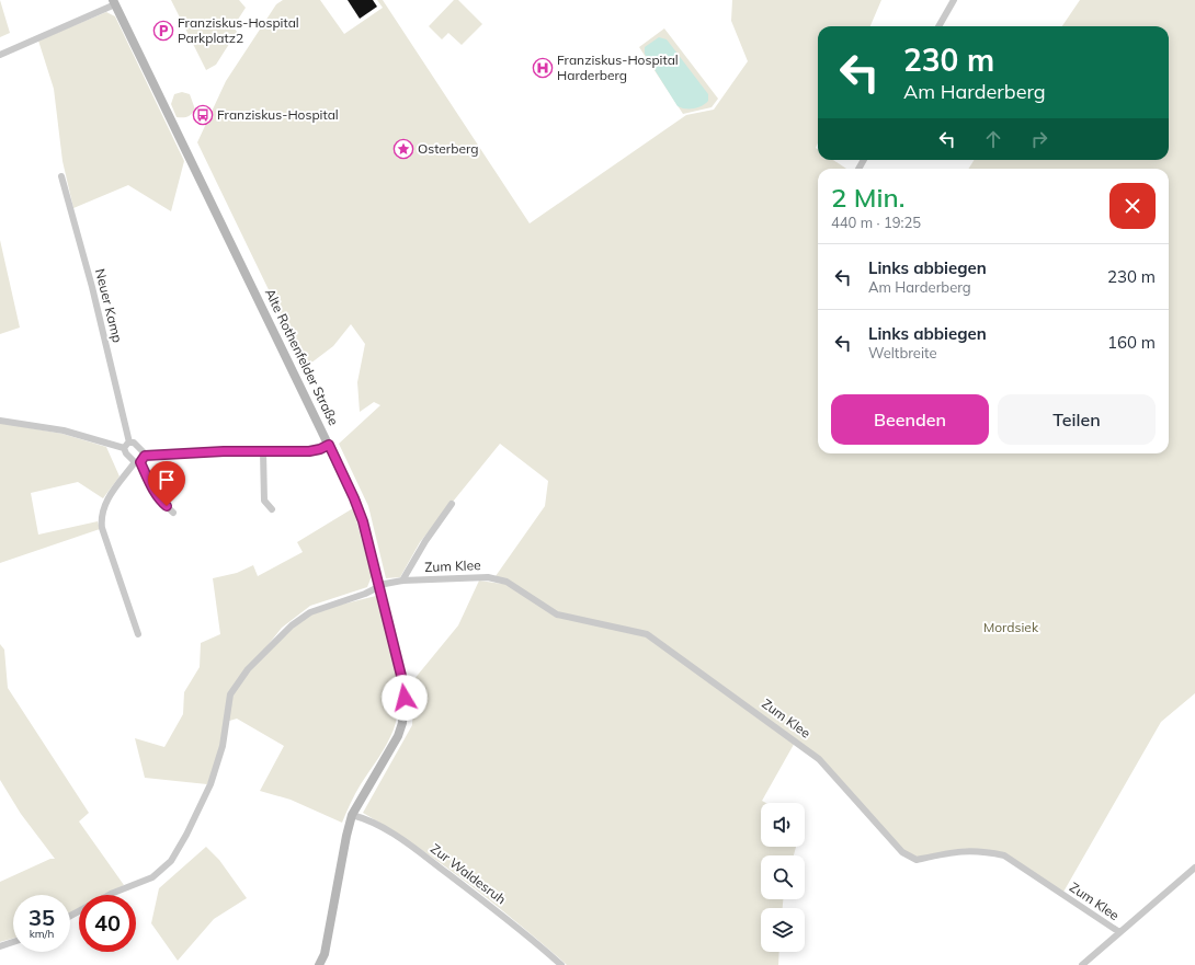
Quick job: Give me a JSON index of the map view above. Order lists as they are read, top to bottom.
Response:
{
  "streets": {
    "street": [
      "Neuer Kamp",
      "Alte Rothenfelder Straße",
      "Zum Klee",
      "Zur Waldesruh"
    ]
  },
  "crossings": [
    ["Alte Rothenfelder Straße", "Zum Klee"],
    ["Alte Rothenfelder Straße", "Zur Waldesruh"]
  ],
  "parks": ["Mordsiek"],
  "places": {
    "parking": ["Franziskus-Hospital Parkplatz2"],
    "hospital": ["Franziskus-Hospital Harderberg"],
    "bus stop": ["Franziskus-Hospital"],
    "place": ["Osterberg"]
  },
  "page": {
    "turn": ["230 m", "Am Harderberg"],
    "heading": ["2 Min.", "440 m · 19:25"],
    "list": [
      {
        "name": "Links abbiegen",
        "note": "Am Harderberg",
        "value": "230 m"
      },
      {
        "name": "Links abbiegen",
        "note": "Weltbreite",
        "value": "160 m"
      }
    ],
    "buttons": ["Beenden", "Teilen"],
    "speed": "35 km/h",
    "limit": "40"
  }
}
